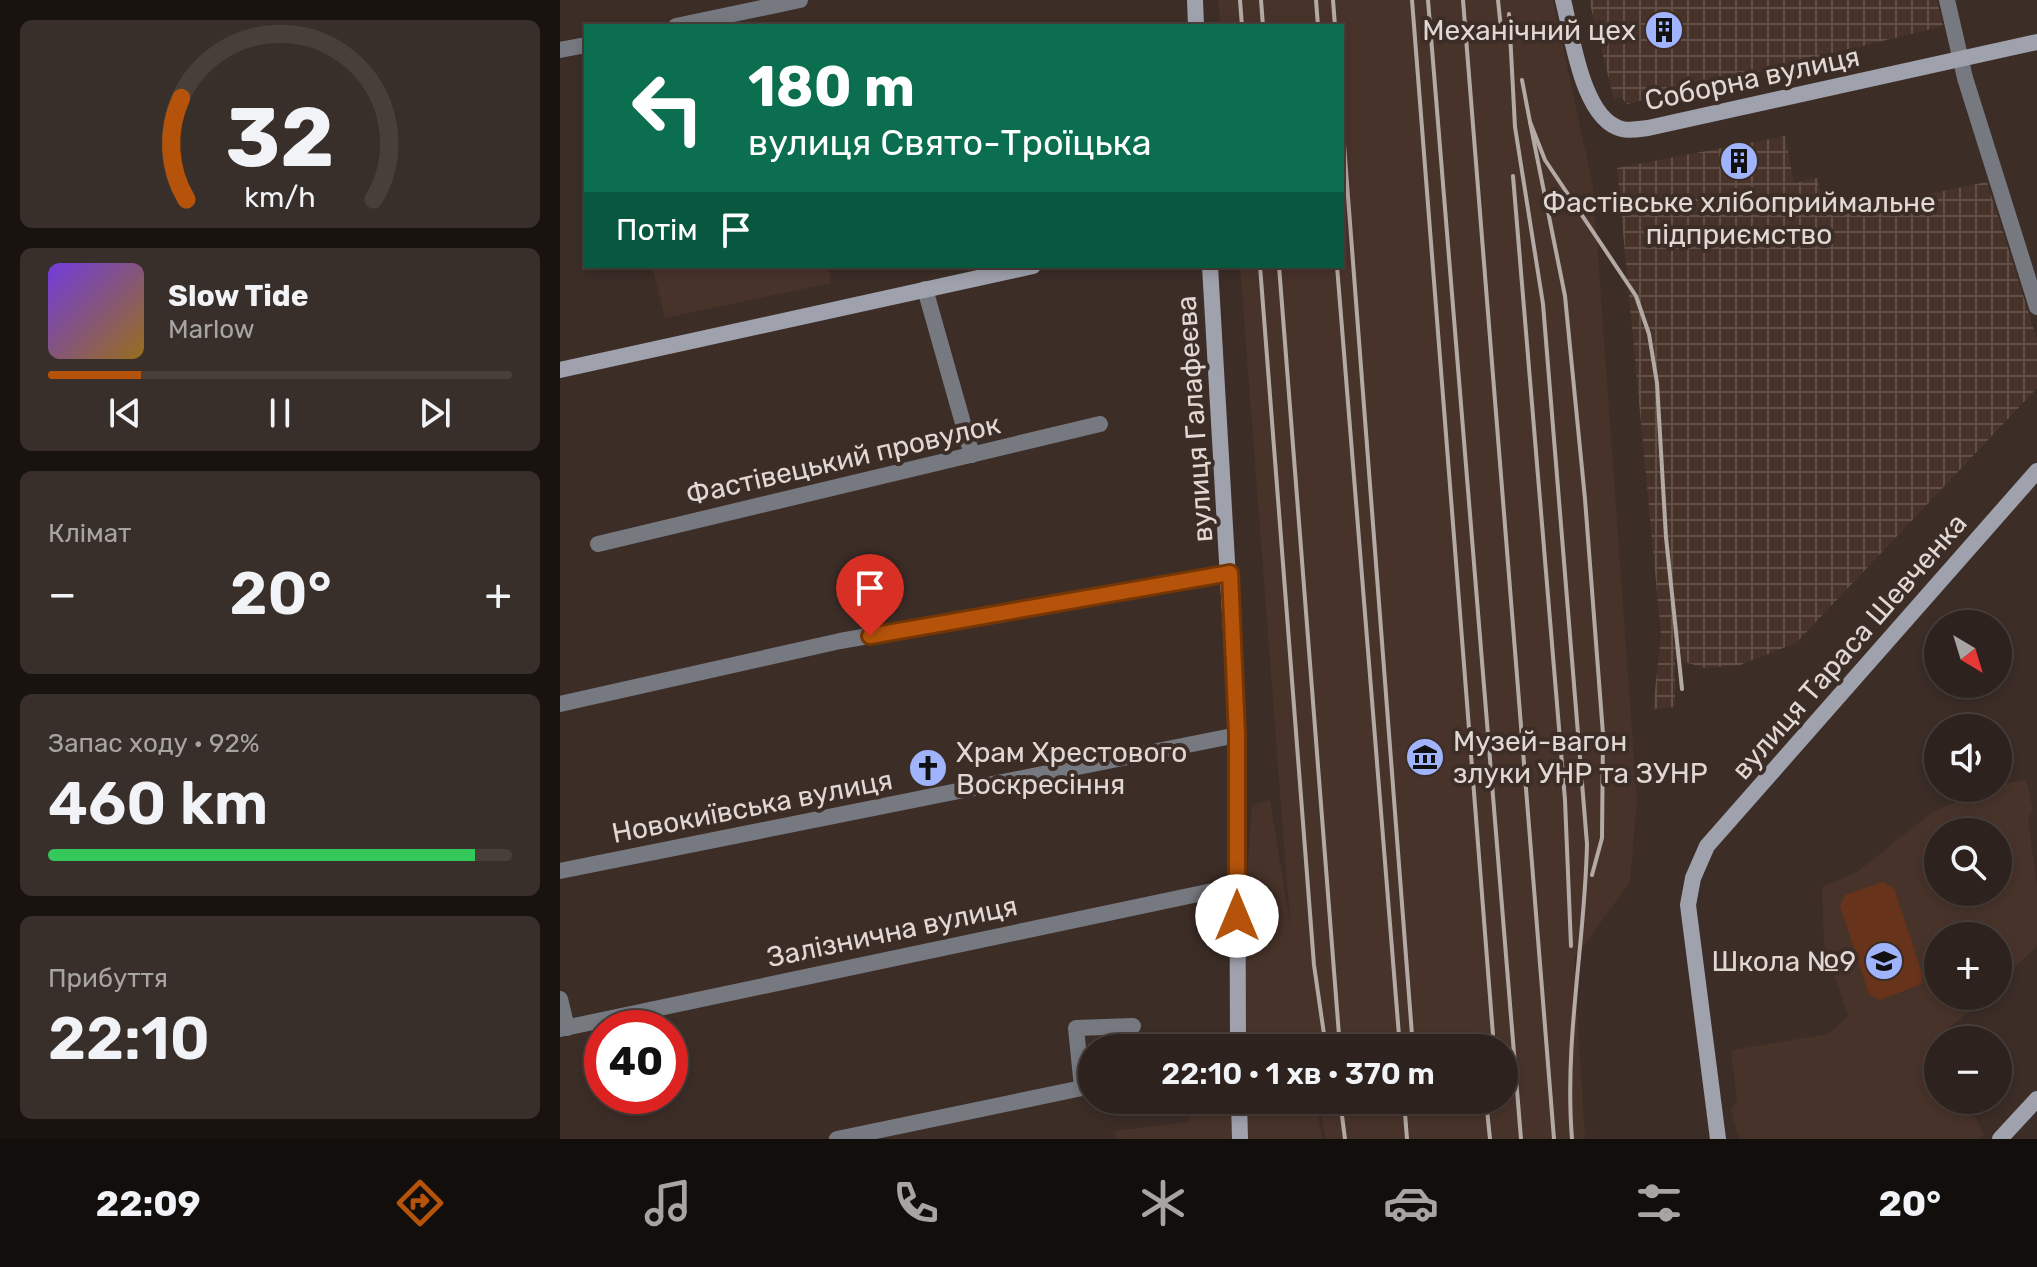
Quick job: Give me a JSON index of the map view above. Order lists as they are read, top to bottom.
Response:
{
  "streets": {
    "street": [
      "Соборна вулиця",
      "вулиця Галафеєва",
      "Фастівецький провулок",
      "вулиця Тараса Шевченка",
      "Новокиївська вулиця",
      "Залізнична вулиця"
    ]
  },
  "crossings": [
    ["вулиця Галафеєва", "Новокиївська вулиця"],
    ["вулиця Галафеєва", "Залізнична вулиця"]
  ],
  "places": {
    "building": ["Механічний цех", "Фастівське хлібоприймальне підприємство"],
    "museum": ["Музей-вагон злуки УНР та ЗУНР"],
    "church": ["Храм Хрестового Воскресіння"],
    "school or university": ["Школа №9"]
  },
  "north": "bottom right",
  "page": {
    "turn": ["180 m", "вулиця Свято-Троїцька"],
    "then": "Потім",
    "song": ["Slow Tide", "Marlow"],
    "tile": [
      "Клімат",
      ["Запас ходу · 92%", "460 km"],
      ["Прибуття", "22:10"]
    ],
    "heat": ["−", "20°", "+"],
    "map_buttons": ["+", "−"],
    "limit": "40",
    "trip": "22:10 · 1 хв · 370 m",
    "tabs": ["22:09", "20°"],
    "gauge": ["32", "km/h"]
  }
}
